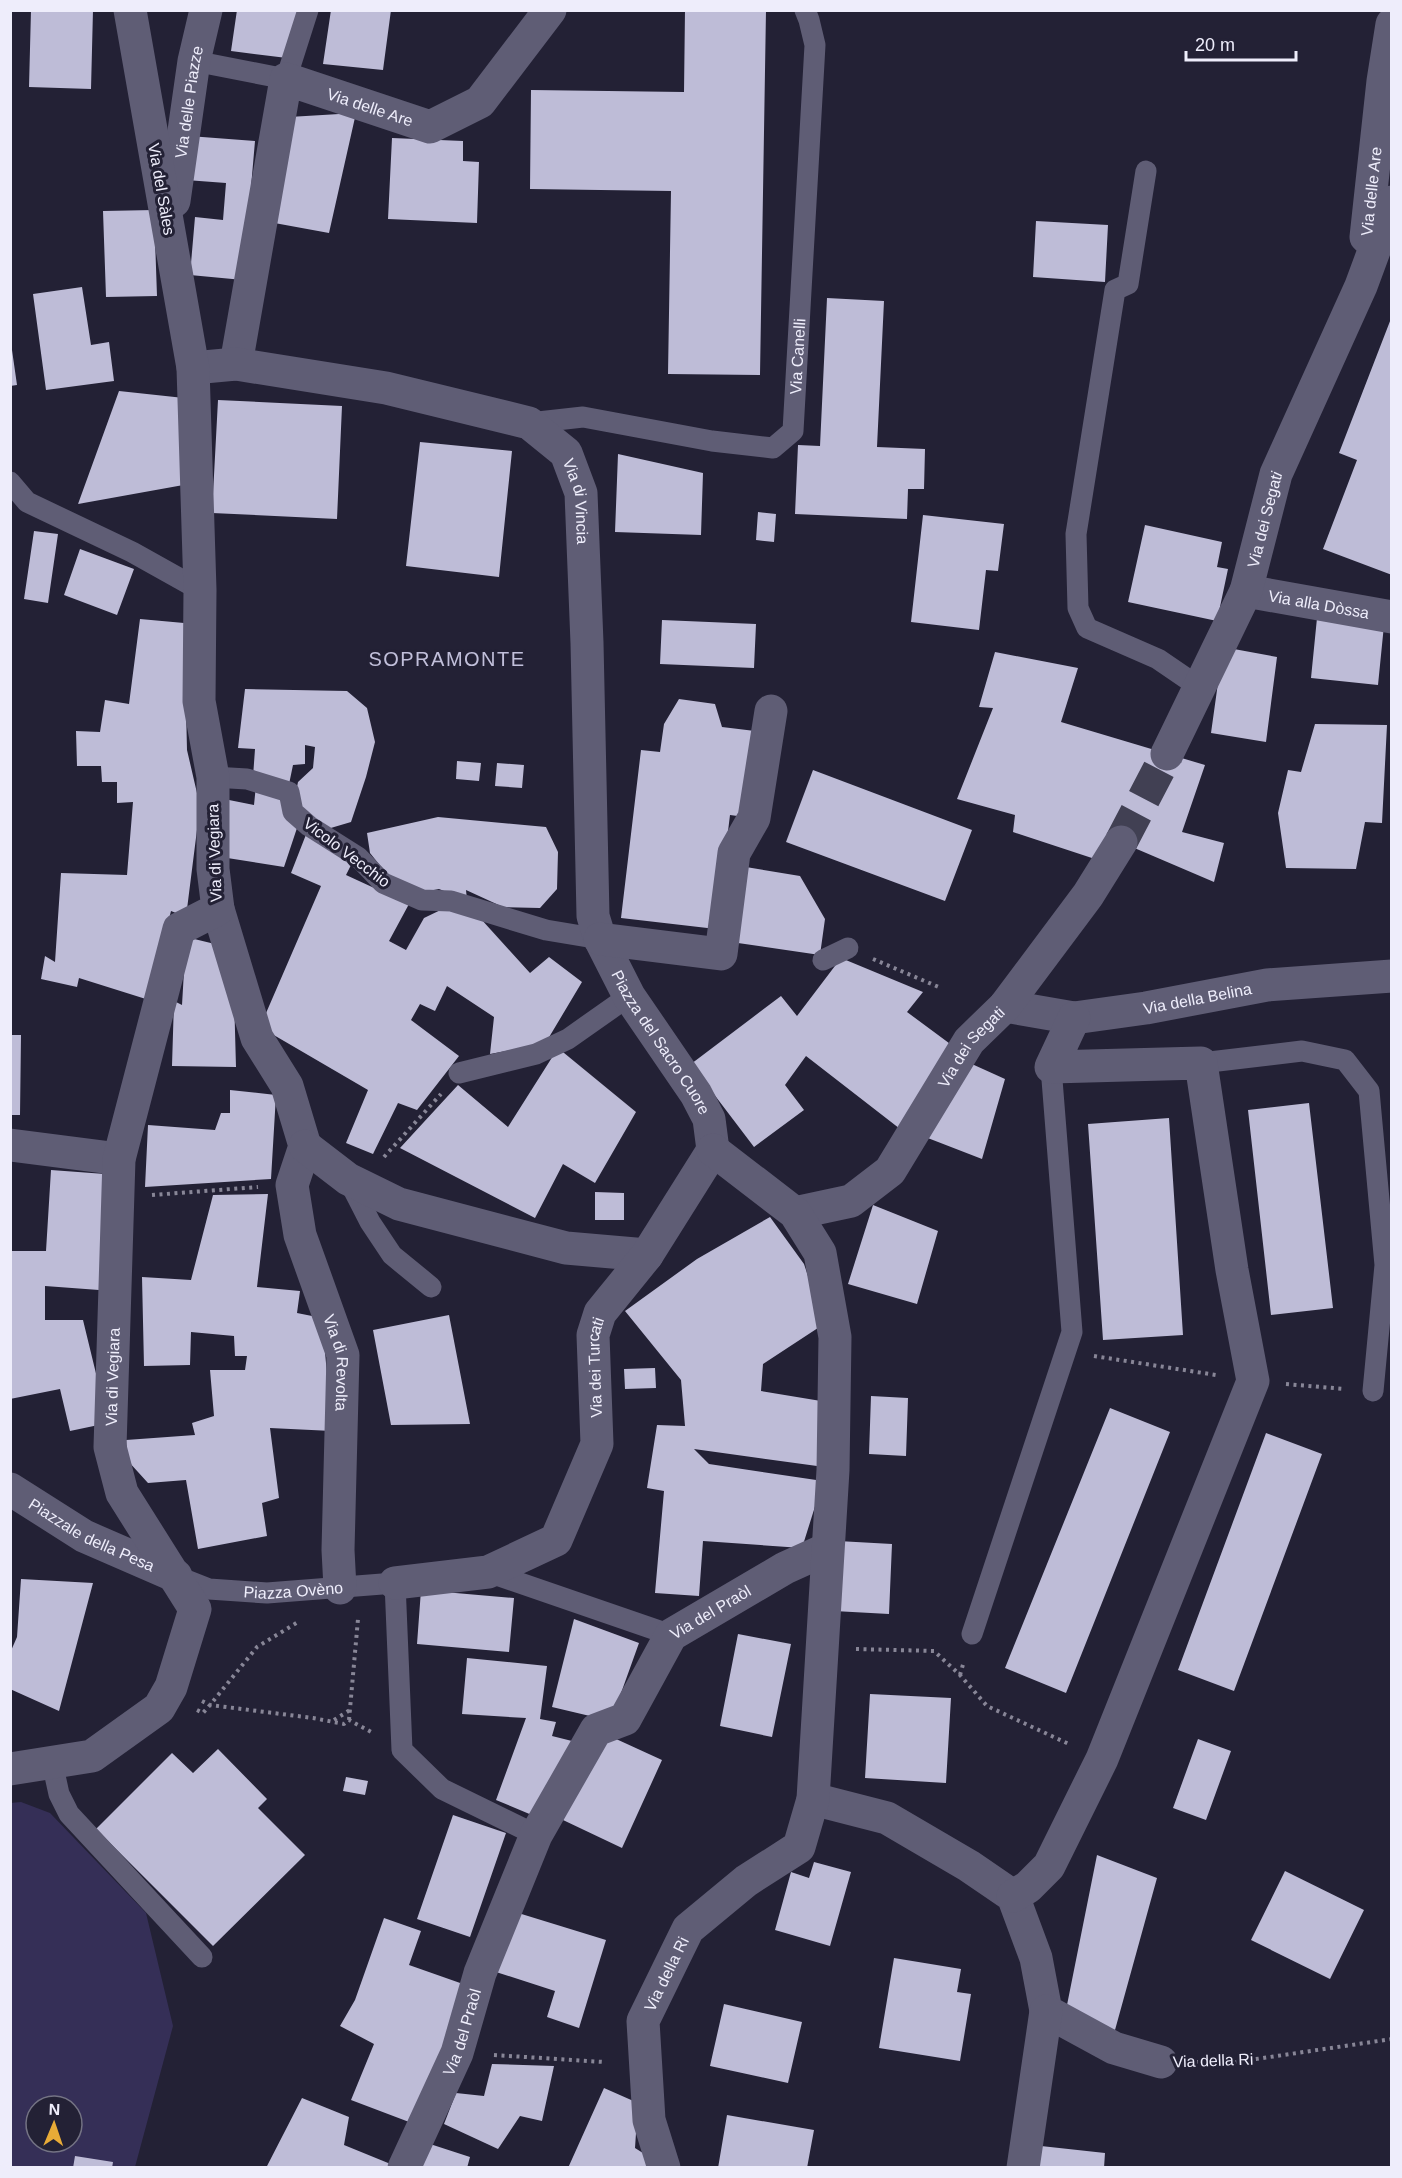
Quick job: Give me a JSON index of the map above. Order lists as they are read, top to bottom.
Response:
{
  "streets": {
    "street": [
      "Via delle Piazze",
      "Via delle Are",
      "Via del Sàles",
      "Via di Vincia",
      "Via dei Segati",
      "Via alla Dòssa",
      "Via di Vegiara",
      "Via della Belina",
      "Piazza del Sacro Cuore",
      "Via di Revolta",
      "Via dei Turcati",
      "Piazzale della Pesa",
      "Via del Praòl",
      "Via della Ri"
    ],
    "lane": ["Via Canelli", "Vicolo Vecchio", "Piazza Ovèno"]
  },
  "crossings": [
    ["Via delle Piazze", "Via delle Are"],
    ["Via delle Piazze", "Via del Sàles"],
    ["Via delle Are", "Via dei Segati"],
    ["Via del Sàles", "Via di Vincia"],
    ["Via del Sàles", "Via di Vegiara"],
    ["Via Canelli", "Via di Vincia"],
    ["Via di Vincia", "Vicolo Vecchio"],
    ["Via di Vincia", "Via di Vegiara"],
    ["Via di Vincia", "Piazza del Sacro Cuore"],
    ["Via dei Segati", "Via alla Dòssa"],
    ["Via dei Segati", "Via della Belina"],
    ["Vicolo Vecchio", "Via di Vegiara"],
    ["Vicolo Vecchio", "Piazza del Sacro Cuore"],
    ["Via di Vegiara", "Piazzale della Pesa"],
    ["Via di Vegiara", "Piazza Ovèno"],
    ["Piazza del Sacro Cuore", "Via dei Turcati"],
    ["Via di Revolta", "Piazza Ovèno"],
    ["Via dei Turcati", "Piazza Ovèno"],
    ["Via dei Turcati", "Via del Praòl"],
    ["Piazzale della Pesa", "Piazza Ovèno"],
    ["Via del Praòl", "Via della Ri"]
  ],
  "districts": ["SOPRAMONTE"],
  "scale_bar": "20 m",
  "north": "top"
}
